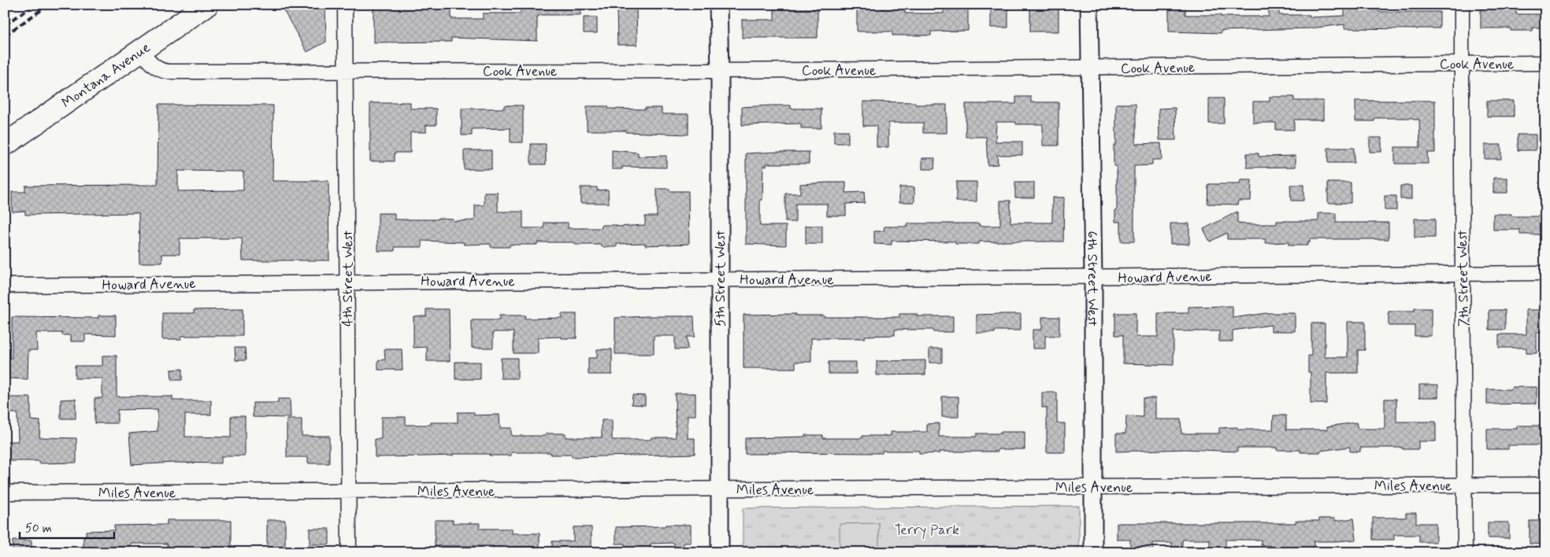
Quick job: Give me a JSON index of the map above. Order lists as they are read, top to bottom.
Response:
{
  "streets": {
    "main road": ["Montana Avenue"],
    "street": [
      "Cook Avenue",
      "Howard Avenue",
      "4th Street West",
      "5th Street West",
      "6th Street West",
      "7th Street West",
      "Miles Avenue"
    ]
  },
  "crossings": [
    ["Cook Avenue", "Montana Avenue"],
    ["Cook Avenue", "4th Street West"],
    ["Cook Avenue", "5th Street West"],
    ["Cook Avenue", "6th Street West"],
    ["Cook Avenue", "7th Street West"],
    ["Howard Avenue", "4th Street West"],
    ["Howard Avenue", "5th Street West"],
    ["Howard Avenue", "6th Street West"],
    ["Howard Avenue", "7th Street West"],
    ["4th Street West", "Miles Avenue"],
    ["5th Street West", "Miles Avenue"],
    ["6th Street West", "Miles Avenue"],
    ["7th Street West", "Miles Avenue"]
  ],
  "parks": ["Terry Park"],
  "scale_bar": "50 m"
}
